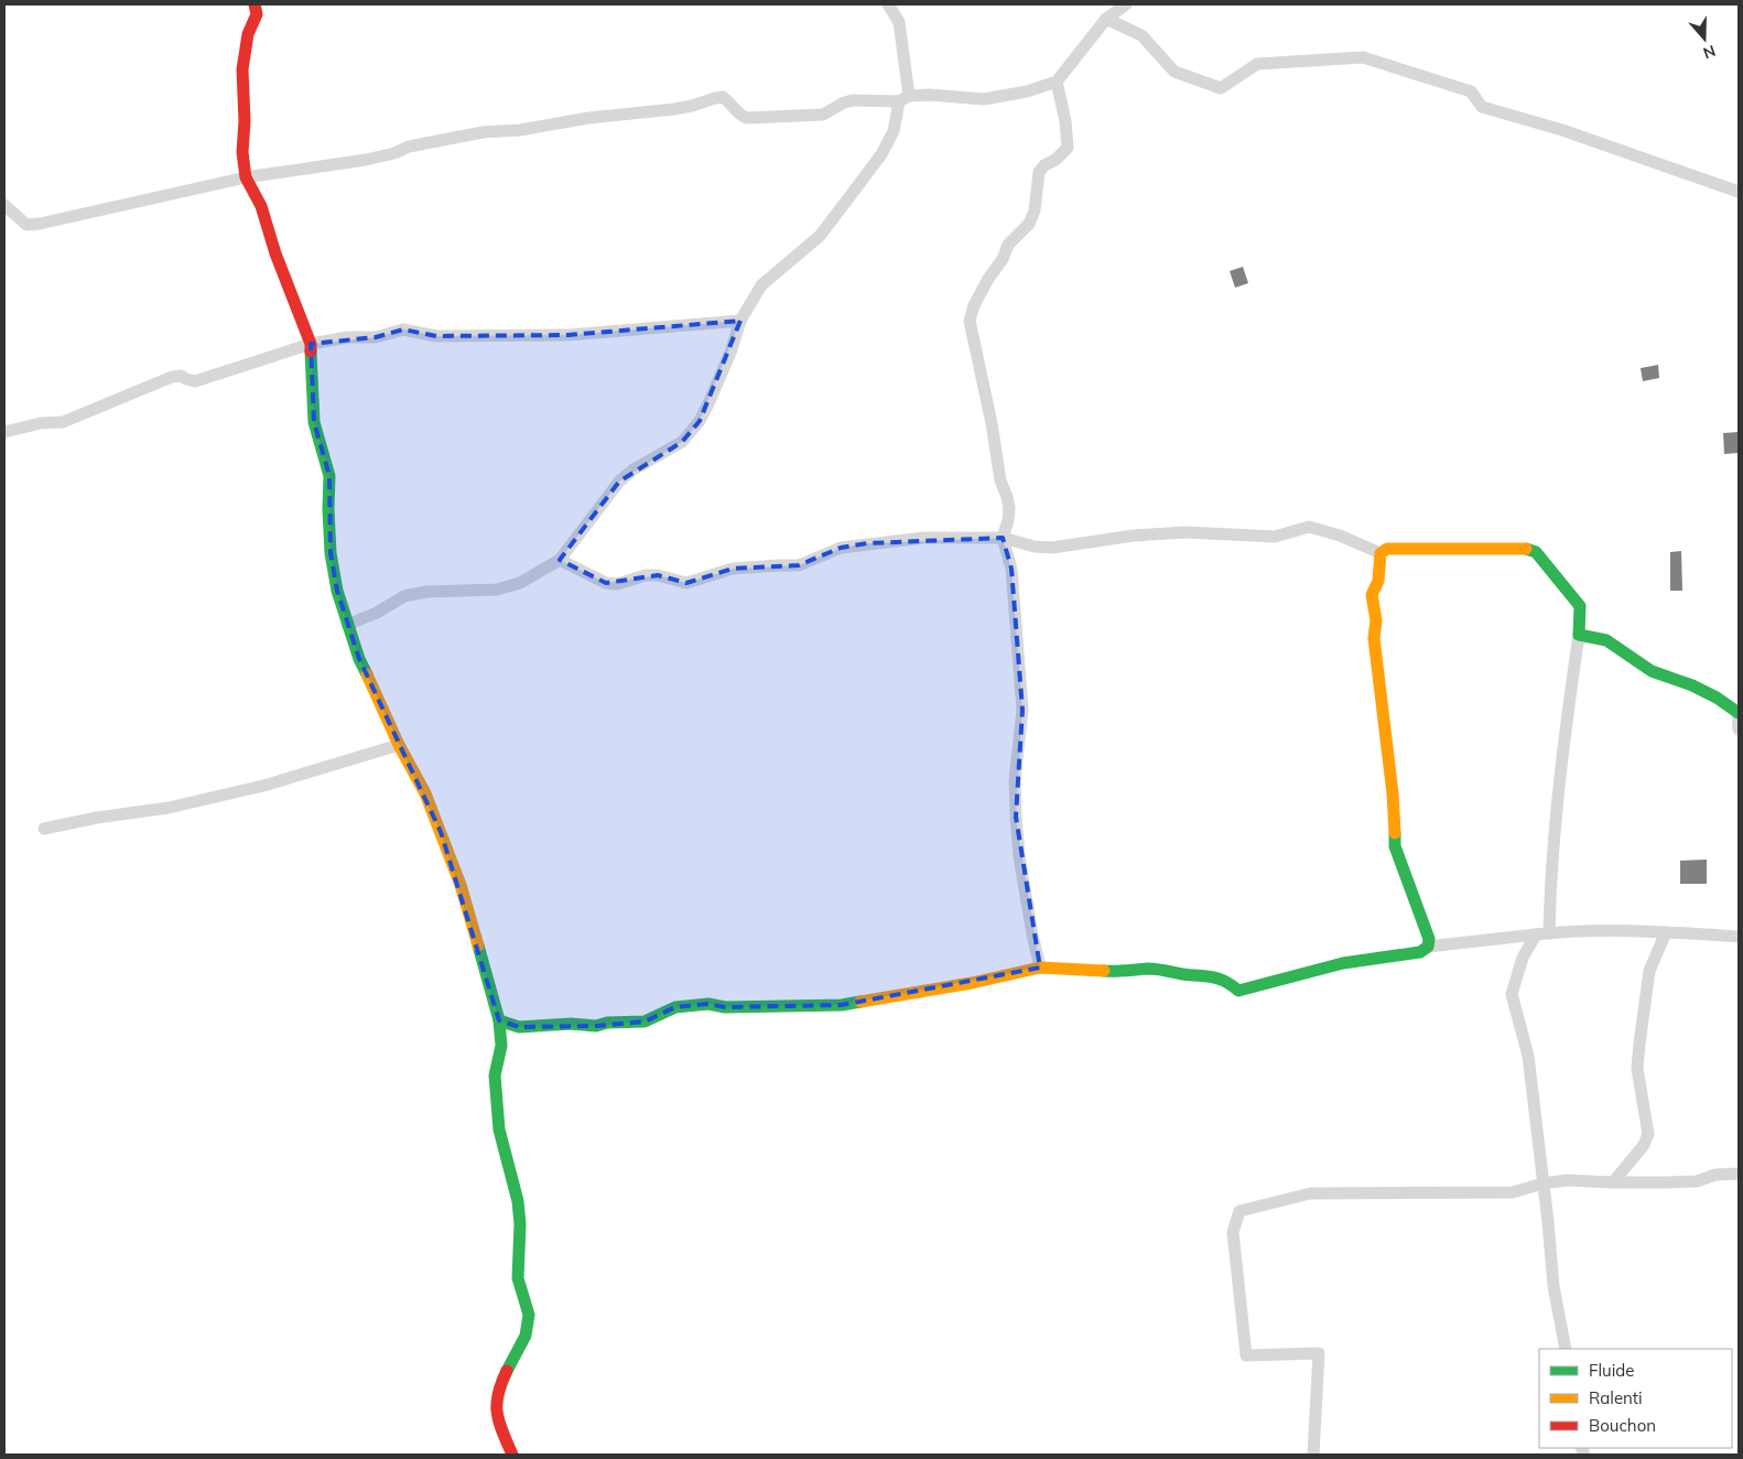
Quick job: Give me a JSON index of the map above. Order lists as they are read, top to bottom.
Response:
{
  "legend": ["Fluide", "Ralenti", "Bouchon"],
  "north": "bottom"
}
